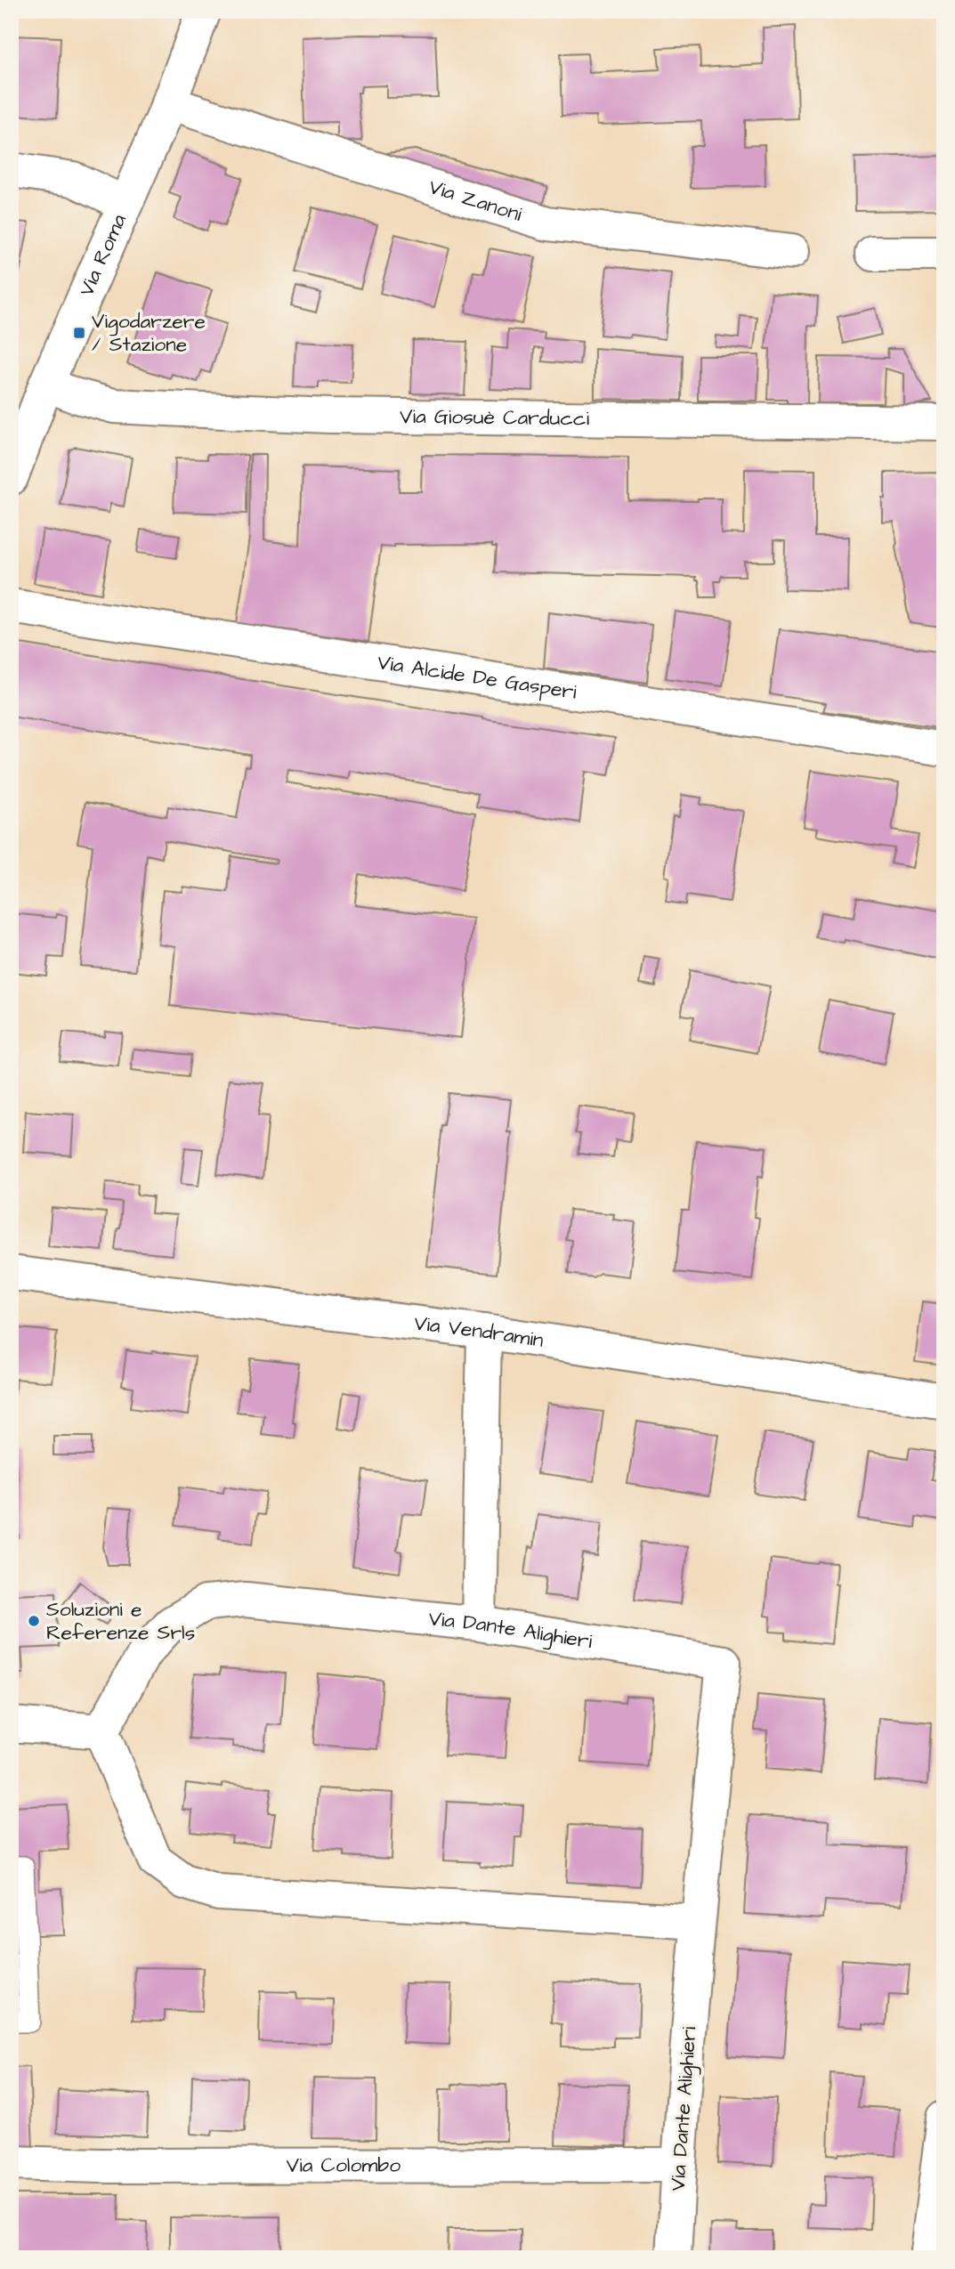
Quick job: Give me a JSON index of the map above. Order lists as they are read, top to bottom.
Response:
{
  "streets": {
    "street": [
      "Via Zanoni",
      "Via Roma",
      "Via Giosuè Carducci",
      "Via Alcide De Gasperi",
      "Via Vendramin",
      "Via Dante Alighieri",
      "Via Colombo"
    ]
  },
  "crossings": [
    ["Via Zanoni", "Via Roma"],
    ["Via Roma", "Via Giosuè Carducci"],
    ["Via Dante Alighieri", "Via Colombo"]
  ],
  "places": {
    "transit": ["Vigodarzere / Stazione"],
    "other": ["Soluzioni e Referenze Srls"]
  }
}
